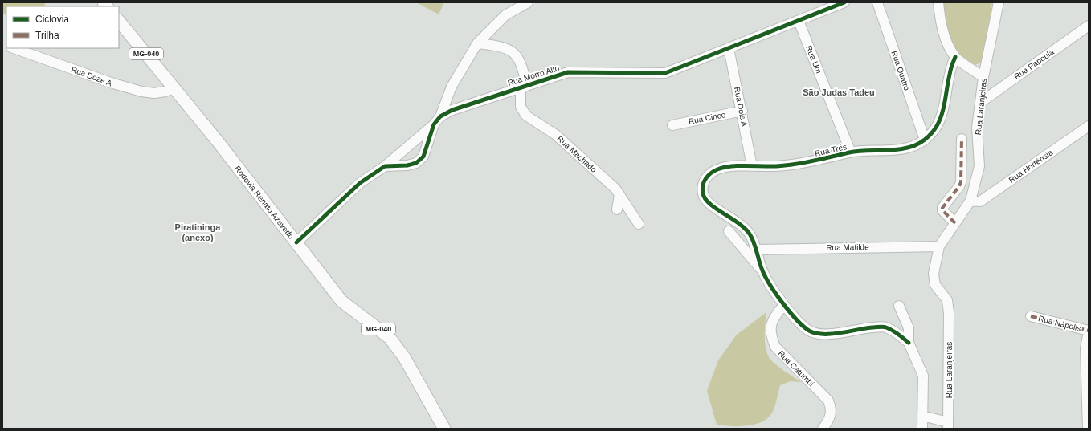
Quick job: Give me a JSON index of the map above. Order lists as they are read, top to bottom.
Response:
{
  "streets": {
    "main road": ["MG-040", "Rodovia Renato Azevedo"],
    "street": [
      "Rua Um",
      "Rua Papoula",
      "Rua Quatro",
      "Rua Morro Alto",
      "Rua Doze A",
      "Rua Dois A",
      "Rua Laranjeiras",
      "Rua Cinco",
      "Rua Trés",
      "Rua Machado",
      "Rua Hortênsia",
      "Rua Matilde",
      "Rua Nápolis",
      "Rua Catumbi"
    ]
  },
  "crossings": [
    ["Rua Um", "Rua Morro Alto"],
    ["Rua Um", "Rua Trés"],
    ["Rua Papoula", "Rua Laranjeiras"],
    ["Rua Quatro", "Rua Trés"],
    ["Rua Morro Alto", "Rua Dois A"],
    ["Rua Morro Alto", "Rua Machado"],
    ["Rua Doze A", "Rodovia Renato Azevedo"],
    ["Rua Dois A", "Rua Cinco"],
    ["Rua Dois A", "Rua Trés"],
    ["Rua Laranjeiras", "Rua Hortênsia"],
    ["Rua Laranjeiras", "Rua Matilde"],
    ["Rua Trés", "Rua Matilde"]
  ],
  "districts": ["São Judas Tadeu", "Piratininga (anexo)"],
  "legend": ["Ciclovia", "Trilha"]
}
